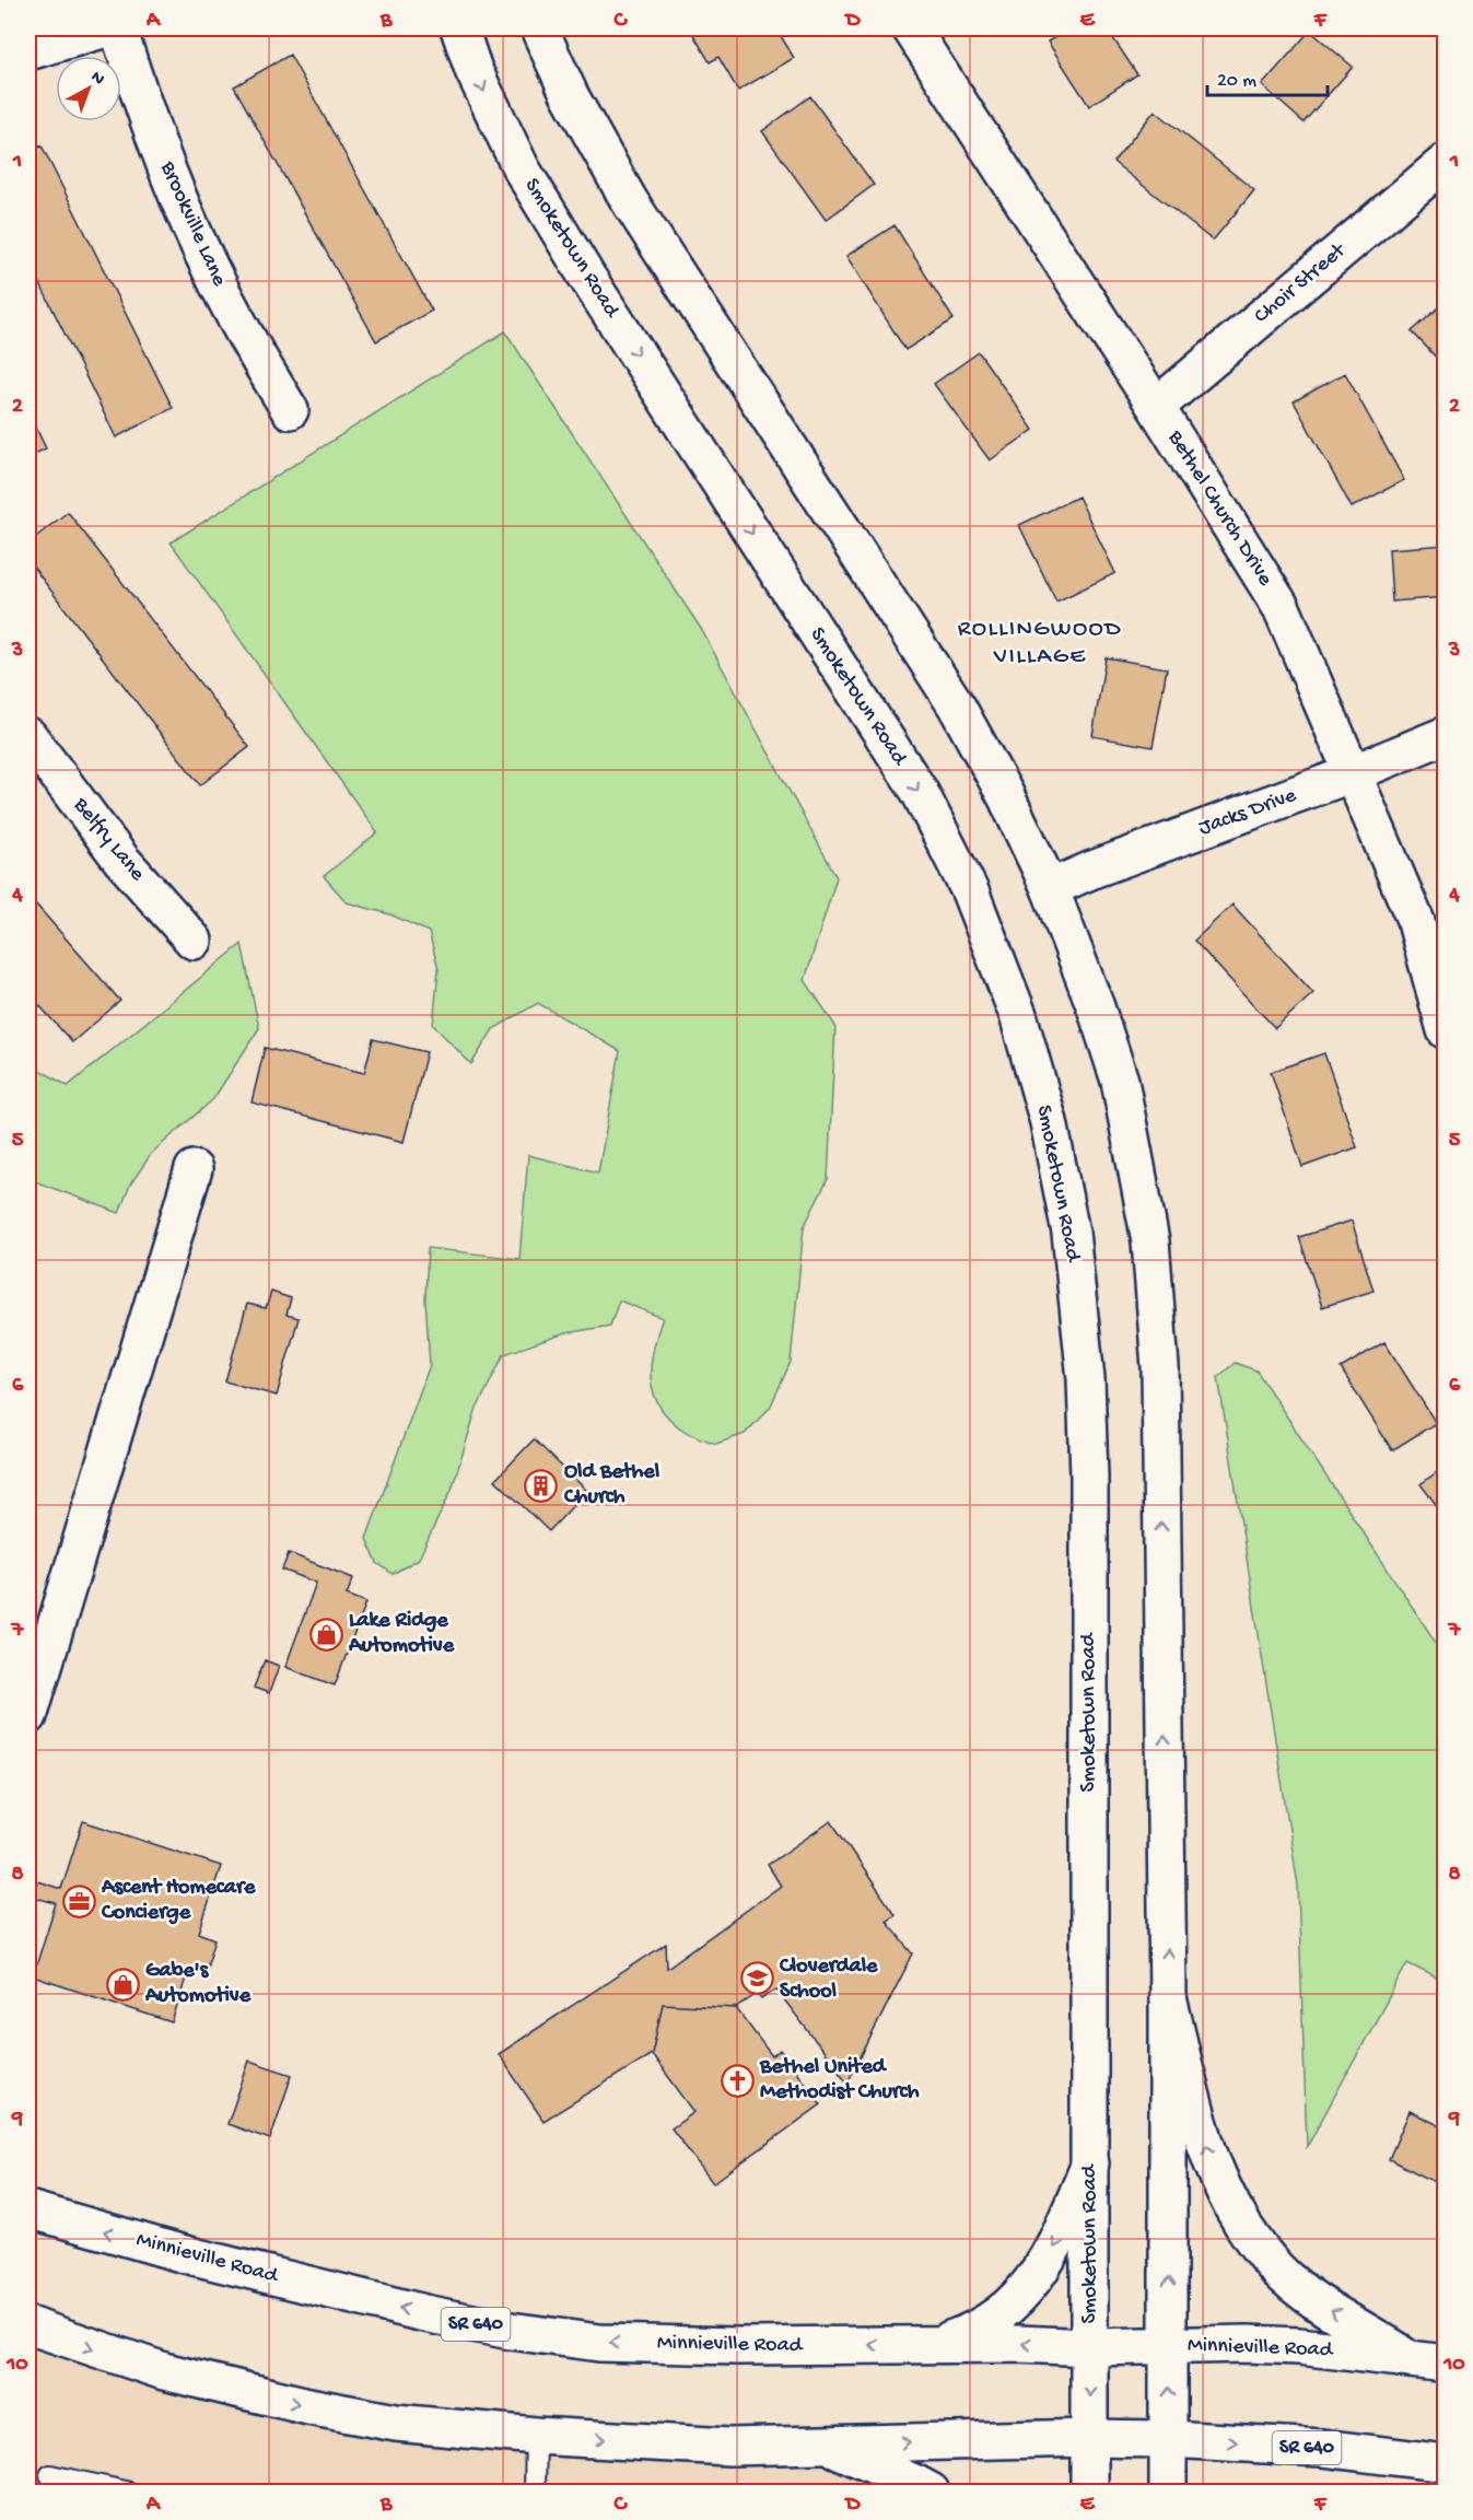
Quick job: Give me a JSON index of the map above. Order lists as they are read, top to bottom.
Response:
{
  "streets": {
    "main road": [
      "Brookville Lane",
      "Smoketown Road",
      "Choir Street",
      "Bethel Church Drive",
      "Jacks Drive",
      "Belfry Lane",
      "Minnieville Road",
      "SR 640"
    ]
  },
  "crossings": [
    ["Smoketown Road", "Minnieville Road"],
    ["Smoketown Road", "SR 640"],
    ["Choir Street", "Bethel Church Drive"],
    ["Bethel Church Drive", "Jacks Drive"]
  ],
  "districts": ["ROLLINGWOOD VILLAGE"],
  "places": {
    "building": ["Old Bethel Church"],
    "shop": ["Lake Ridge Automotive", "Gabe's Automotive"],
    "office": ["Ascent Homecare Concierge"],
    "school or university": ["Cloverdale School"],
    "church": ["Bethel United Methodist Church"]
  },
  "scale_bar": "20 m",
  "north": "top right",
  "grid": {
    "columns": [
      "A",
      "B",
      "C",
      "D",
      "E",
      "F"
    ],
    "rows": [
      "1",
      "2",
      "3",
      "4",
      "5",
      "6",
      "7",
      "8",
      "9",
      "10"
    ]
  }
}
